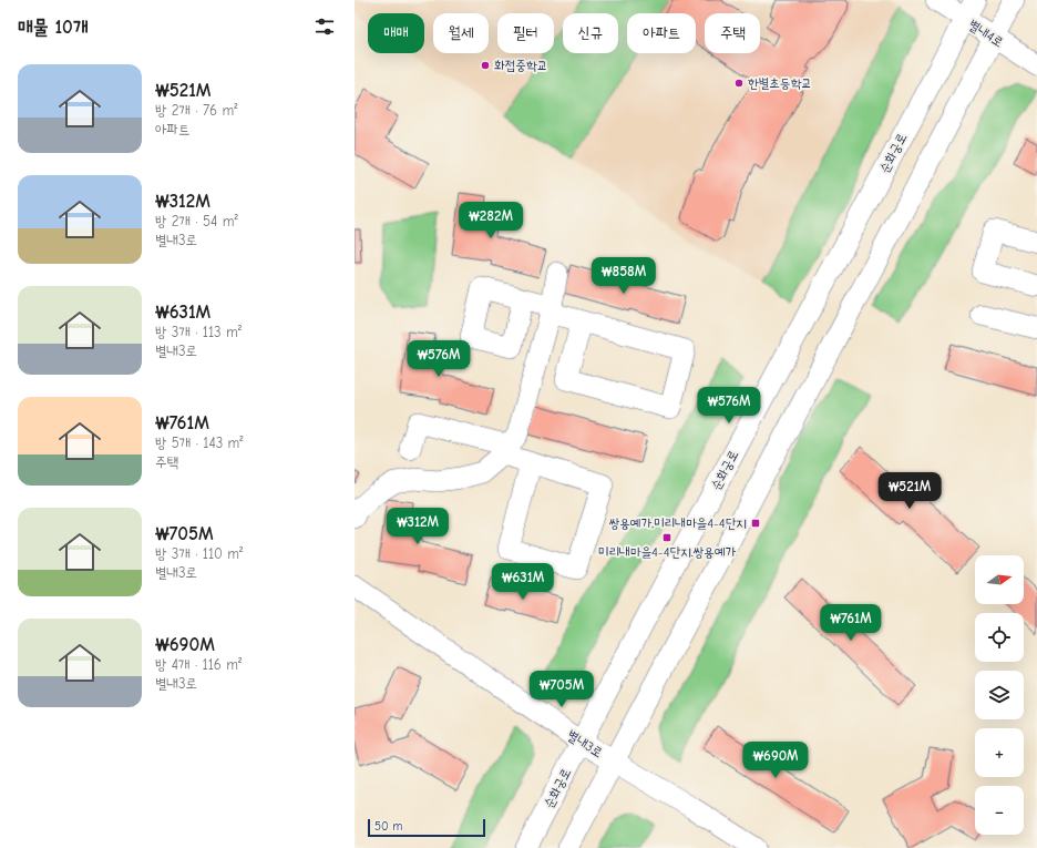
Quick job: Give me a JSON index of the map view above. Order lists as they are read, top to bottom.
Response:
{
  "streets": {
    "street": ["별내4로", "순화궁로", "별내3로"]
  },
  "crossings": [
    ["별내4로", "순화궁로"],
    ["순화궁로", "별내3로"]
  ],
  "places": {
    "other": ["화접중학교", "한별초등학교"],
    "transit": ["쌍용예가.미리내마을4-4단지", "미리내마을4-4단지.쌍용예가"]
  },
  "scale_bar": "50 m",
  "north": "right",
  "page": {
    "heading": "매물 10개",
    "chip": [
      "매매",
      "월세",
      "필터",
      "신규",
      "아파트",
      "주택"
    ],
    "list": [
      {
        "name": "₩521M",
        "note": "방 2개 · 76 m² · 아파트"
      },
      {
        "name": "₩312M",
        "note": "방 2개 · 54 m² · 별내3로"
      },
      {
        "name": "₩631M",
        "note": "방 3개 · 113 m² · 별내3로"
      },
      {
        "name": "₩761M",
        "note": "방 5개 · 143 m² · 주택"
      },
      {
        "name": "₩705M",
        "note": "방 3개 · 110 m² · 별내3로"
      },
      {
        "name": "₩690M",
        "note": "방 4개 · 116 m² · 별내3로"
      }
    ],
    "price": [
      "₩282M",
      "₩858M",
      "₩576M",
      "₩576M",
      "₩521M",
      "₩312M",
      "₩631M",
      "₩761M",
      "₩705M",
      "₩690M"
    ],
    "map_buttons": ["+", "−"],
    "scale": "50 m"
  }
}
